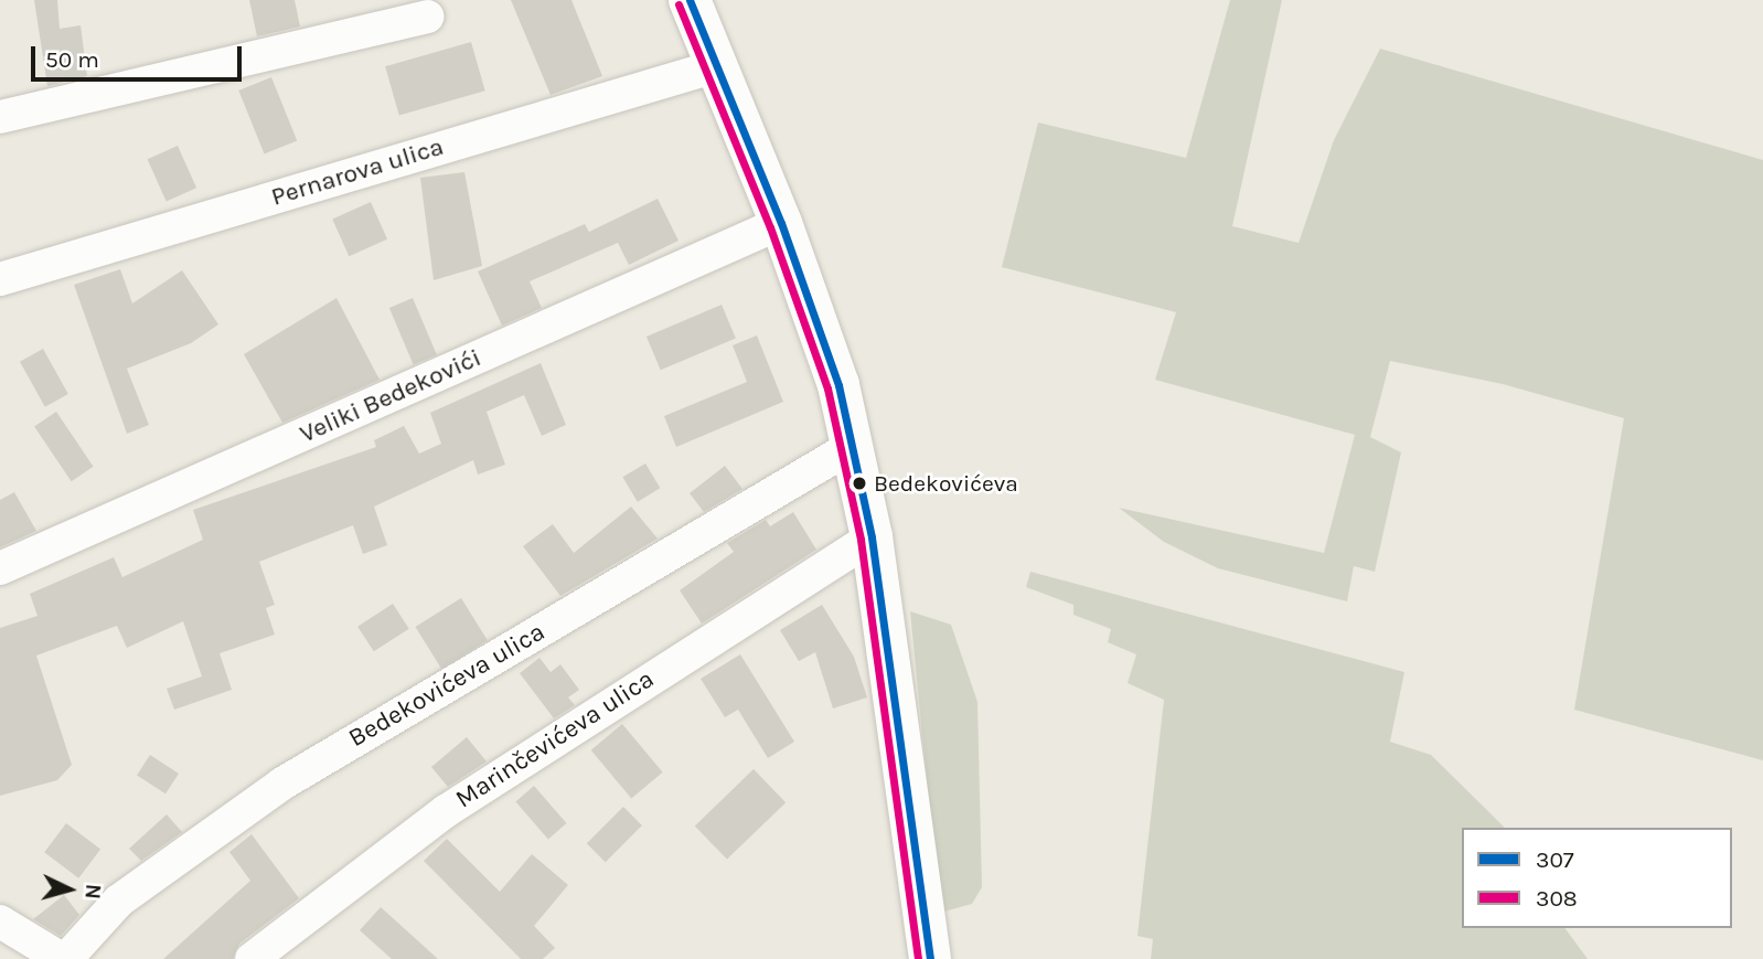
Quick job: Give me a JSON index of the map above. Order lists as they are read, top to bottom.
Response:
{
  "streets": {
    "street": [
      "Pernarova ulica",
      "Veliki Bedekovići",
      "Bedekovićeva ulica",
      "Marinčevićeva ulica"
    ]
  },
  "places": ["Bedekovićeva"],
  "lines": ["transit line 307", "transit line 308"],
  "legend": ["307", "308"],
  "scale_bar": "50 m",
  "north": "right"
}
